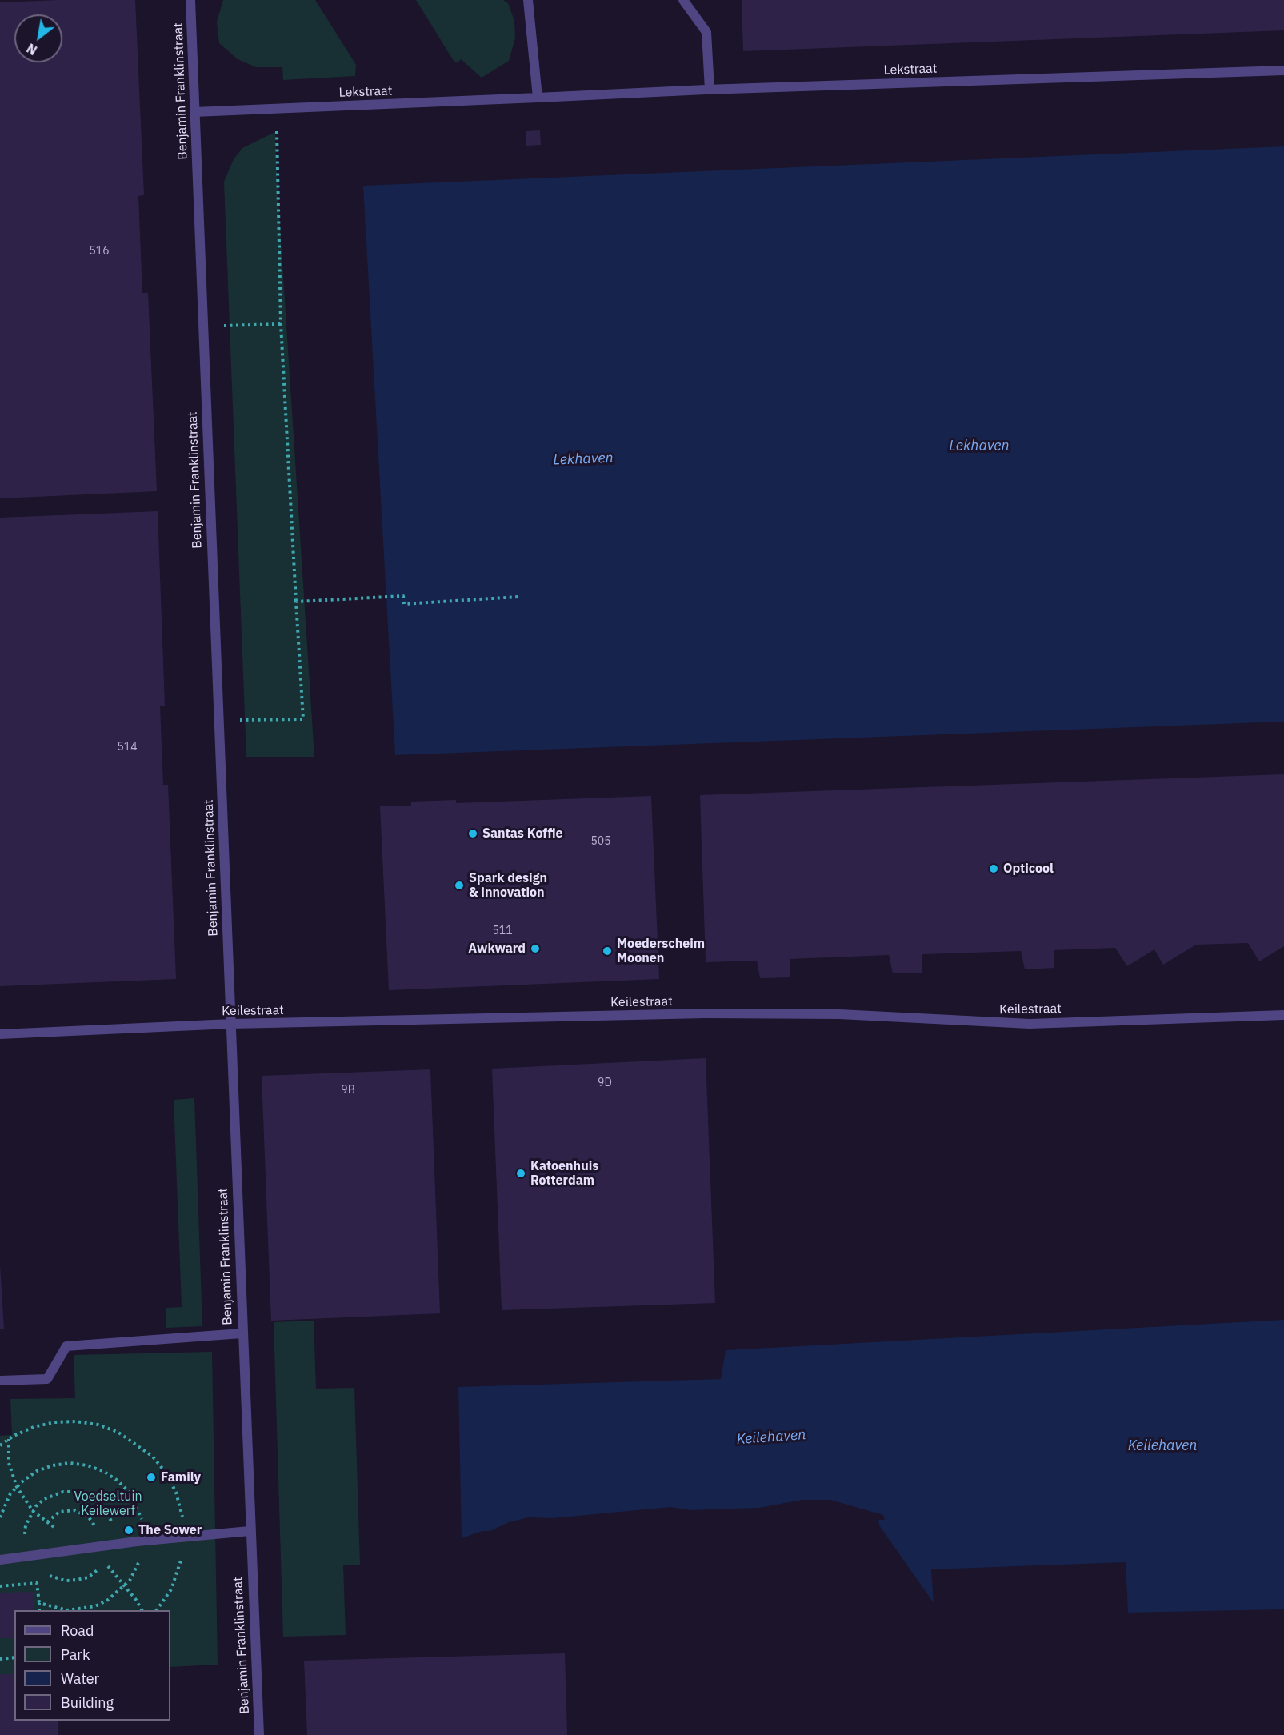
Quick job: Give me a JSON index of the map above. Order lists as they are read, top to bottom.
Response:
{
  "streets": {
    "street": ["Lekstraat", "Benjamin Franklinstraat", "Keilestraat"]
  },
  "crossings": [
    ["Lekstraat", "Benjamin Franklinstraat"],
    ["Benjamin Franklinstraat", "Keilestraat"]
  ],
  "water": ["Lekhaven", "Keilehaven"],
  "parks": ["Voedseltuin Keilewerf"],
  "places": [
    "Santas Koffie",
    "Opticool",
    "Spark design & innovation",
    "Awkward",
    "Moederscheim Moonen",
    "Katoenhuis Rotterdam",
    "Family",
    "The Sower"
  ],
  "house_numbers": [
    "516",
    "514",
    "505",
    "511",
    "9D",
    "9B"
  ],
  "legend": [
    "Road",
    "Park",
    "Water",
    "Building"
  ],
  "north": "bottom left"
}
